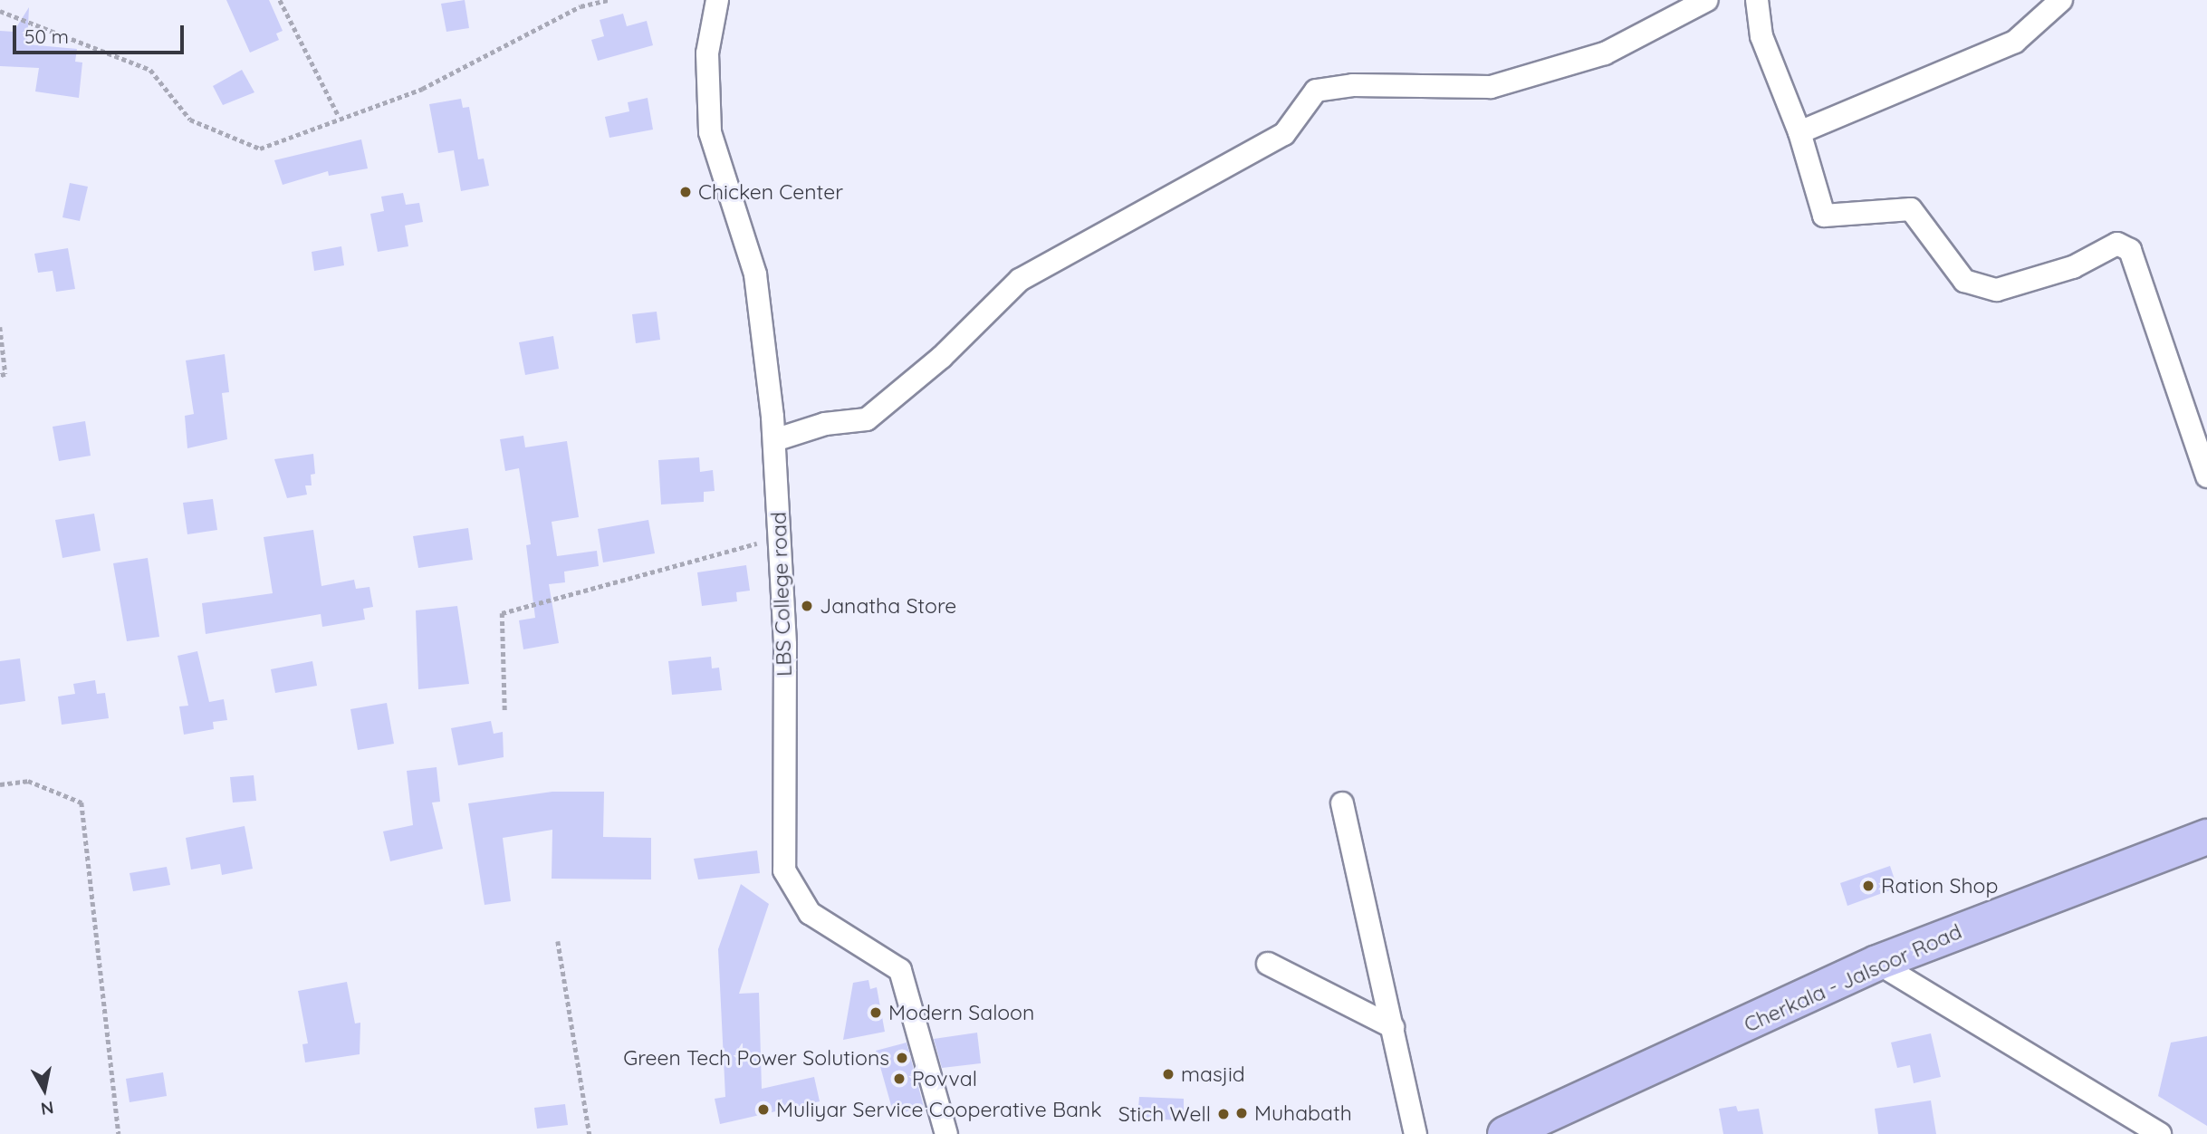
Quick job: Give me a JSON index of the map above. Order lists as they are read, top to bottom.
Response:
{
  "streets": {
    "main road": ["Cherkala - Jalsoor Road"],
    "street": ["LBS College road"]
  },
  "places": [
    "Chicken Center",
    "Janatha Store",
    "Ration Shop",
    "Modern Saloon",
    "Green Tech Power Solutions",
    "masjid",
    "Povval",
    "Muliyar Service Cooperative Bank",
    "Muhabath",
    "Stich Well"
  ],
  "scale_bar": "50 m",
  "north": "bottom"
}
